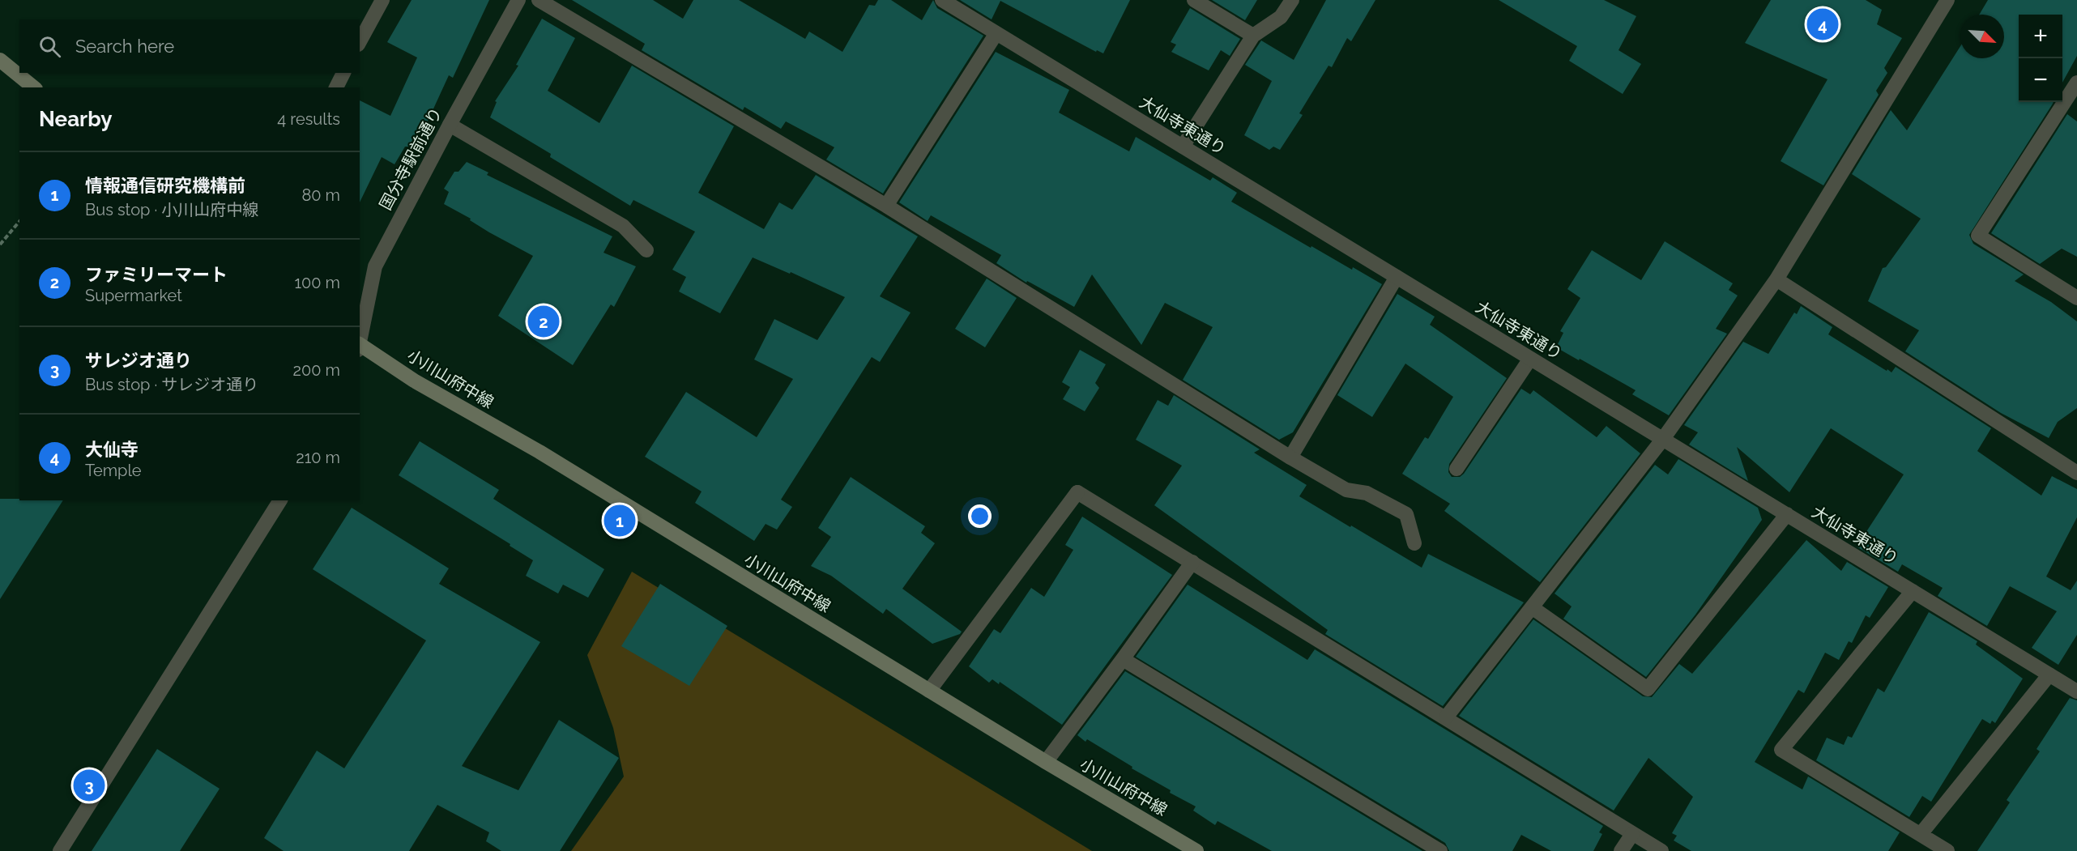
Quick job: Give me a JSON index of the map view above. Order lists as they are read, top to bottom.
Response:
{
  "streets": {
    "main road": ["小川山府中線"],
    "street": ["大仙寺東通り", "国分寺駅前通り"]
  },
  "north": "bottom right",
  "page": {
    "pins": [
      "4",
      "2",
      "1",
      "3"
    ],
    "map_buttons": ["+", "−"],
    "search": "Search here",
    "heading": ["Nearby", "4 results"],
    "list": [
      {
        "mark": "1",
        "name": "情報通信研究機構前",
        "note": "Bus stop · 小川山府中線",
        "value": "80 m"
      },
      {
        "mark": "2",
        "name": "ファミリーマート",
        "note": "Supermarket",
        "value": "100 m"
      },
      {
        "mark": "3",
        "name": "サレジオ通り",
        "note": "Bus stop · サレジオ通り",
        "value": "200 m"
      },
      {
        "mark": "4",
        "name": "大仙寺",
        "note": "Temple",
        "value": "210 m"
      }
    ]
  }
}
